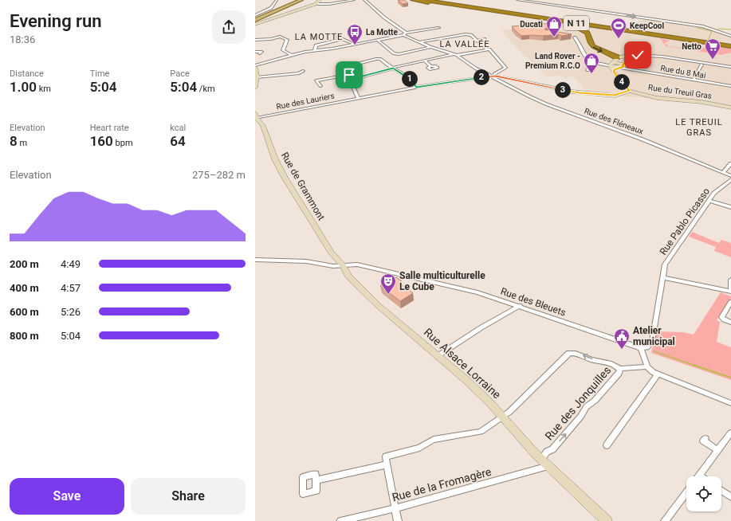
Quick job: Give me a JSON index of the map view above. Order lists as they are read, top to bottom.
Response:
{
  "streets": {
    "highway": ["N 11"],
    "street": [
      "Rue du 8 Mai",
      "Rue du Treuil Gras",
      "Rue des Lauriers",
      "Rue des Fléneaux",
      "Rue de Grammont",
      "Rue Pablo Picasso",
      "Rue des Bleuets",
      "Rue Alsace Lorraine",
      "Rue des Jonquilles",
      "Rue de la Fromagère"
    ]
  },
  "crossings": [
    ["Rue des Lauriers", "Rue des Fléneaux"],
    ["Rue des Lauriers", "Rue de Grammont"],
    ["Rue de Grammont", "Rue des Bleuets"],
    ["Rue de Grammont", "Rue Alsace Lorraine"],
    ["Rue Pablo Picasso", "Rue des Bleuets"],
    ["Rue des Bleuets", "Rue Alsace Lorraine"],
    ["Rue Alsace Lorraine", "Rue des Jonquilles"],
    ["Rue Alsace Lorraine", "Rue de la Fromagère"]
  ],
  "districts": ["LA MOTTE", "LA VALLÉE", "LE TREUIL GRAS"],
  "places": {
    "shop": ["Ducati", "Land Rover - Premium R.C.O"],
    "sports": ["KeepCool"],
    "bus stop": ["La Motte"],
    "supermarket": ["Netto"],
    "theatre": ["Salle multiculturelle Le Cube"],
    "public building": ["Atelier municipal"]
  },
  "page": {
    "heading": ["Evening run", "18:36"],
    "stats": [
      ["Distance", "1.00 km"],
      ["Time", "5:04"],
      ["Pace", "5:04 /km"],
      ["Elevation", "8 m"],
      ["Heart rate", "160 bpm"],
      ["kcal", "64"]
    ],
    "pins": [
      "2",
      "1",
      "4",
      "3"
    ],
    "chart": ["Elevation", "275–282 m"],
    "list": [
      {
        "name": "200 m",
        "note": "4:49"
      },
      {
        "name": "400 m",
        "note": "4:57"
      },
      {
        "name": "600 m",
        "note": "5:26"
      },
      {
        "name": "800 m",
        "note": "5:04"
      }
    ],
    "buttons": ["Save", "Share"]
  }
}
